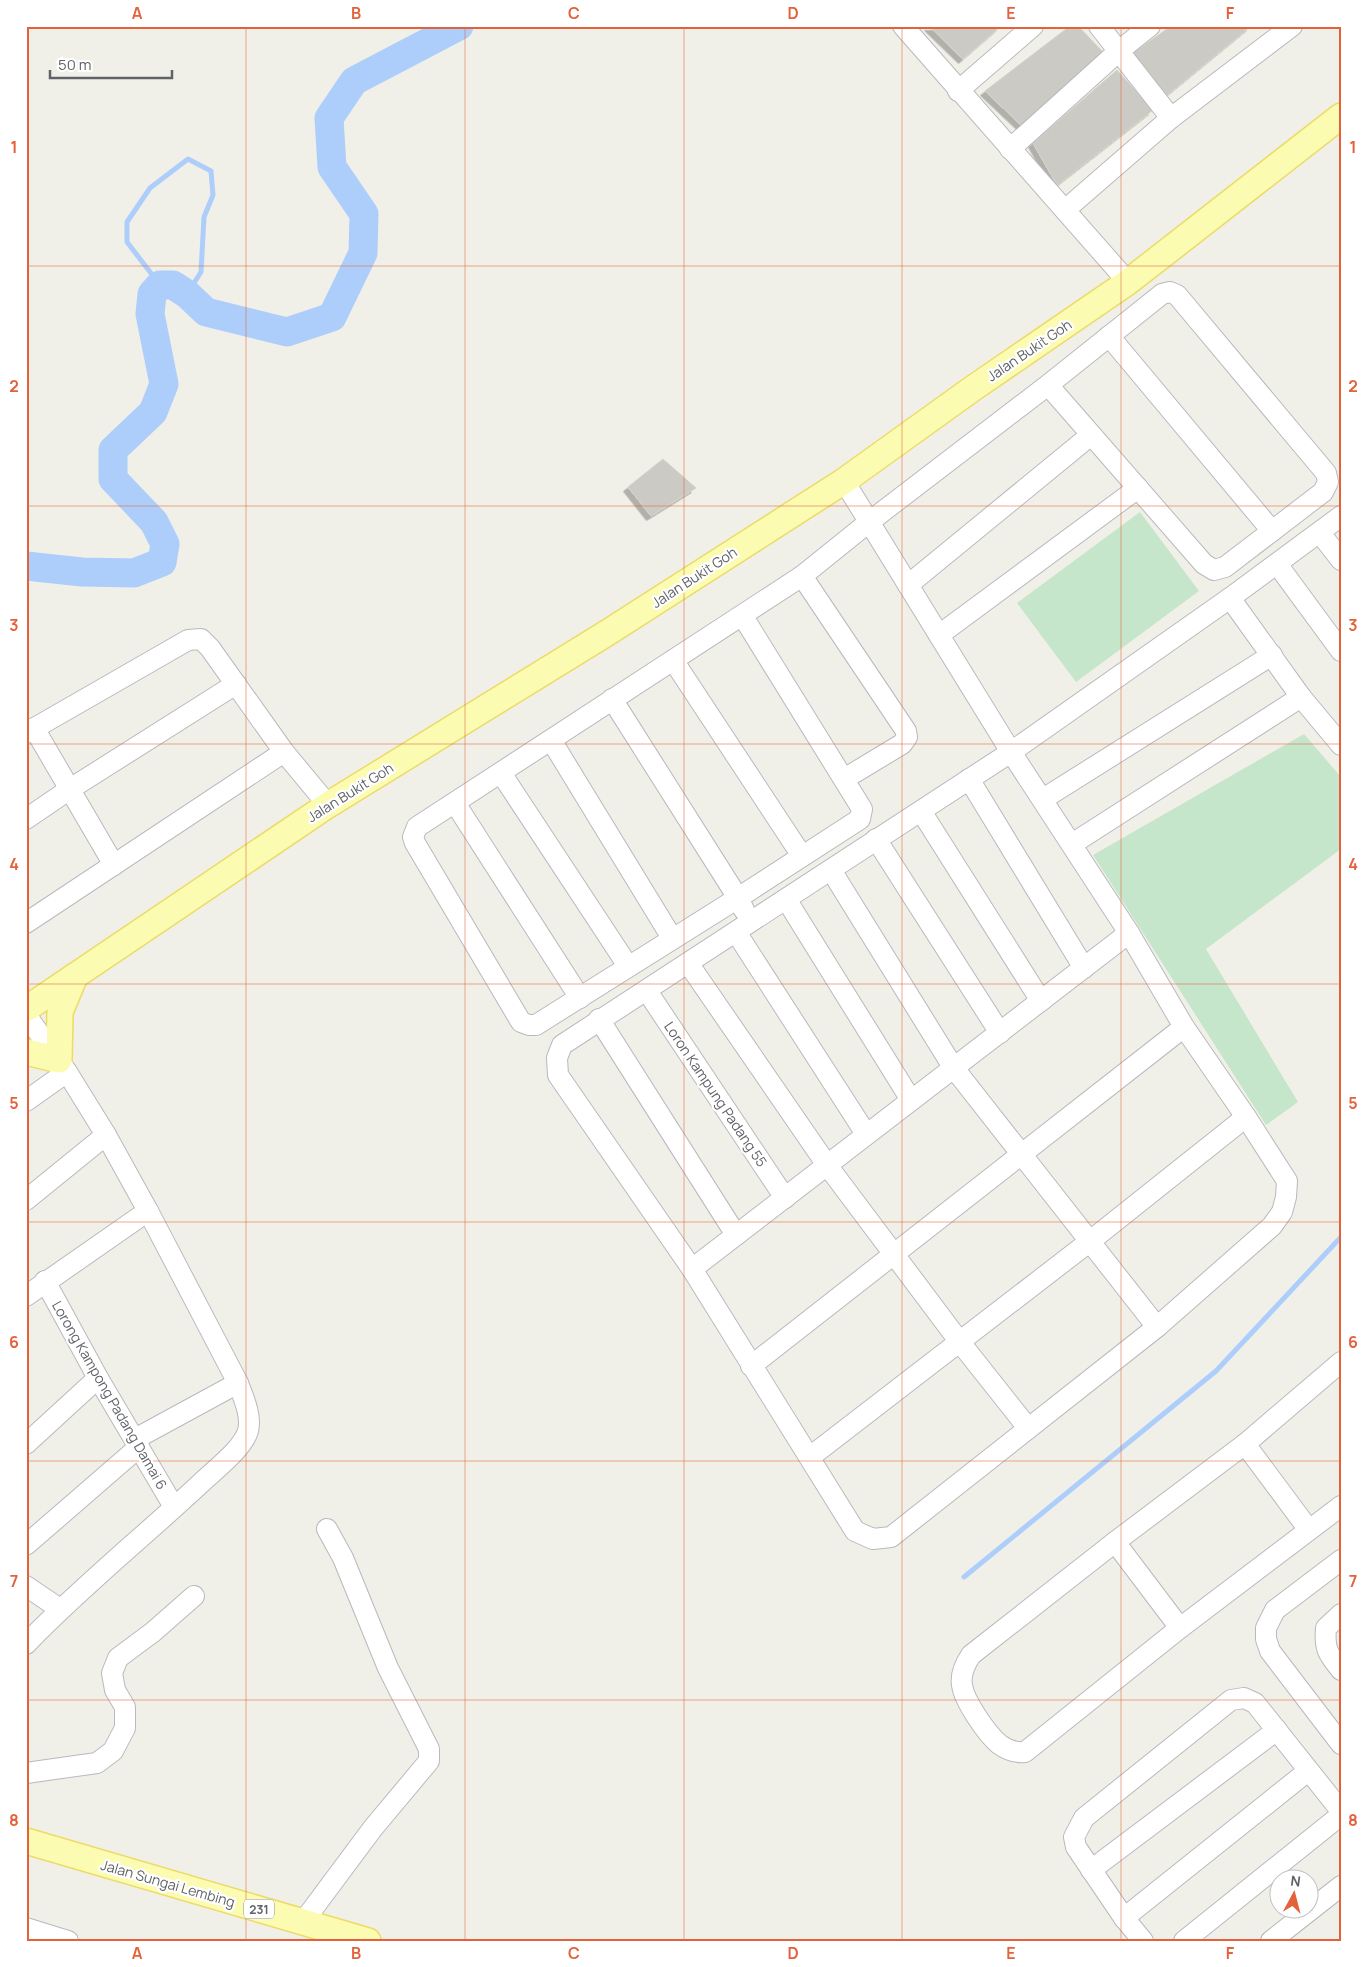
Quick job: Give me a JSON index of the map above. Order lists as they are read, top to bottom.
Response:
{
  "streets": {
    "main road": ["Jalan Bukit Goh", "Jalan Sungai Lembing", "231"],
    "street": ["Loron Kampung Padang 55", "Lorong Kampong Padang Damai 6"]
  },
  "scale_bar": "50 m",
  "north": "top",
  "grid": {
    "columns": [
      "A",
      "B",
      "C",
      "D",
      "E",
      "F"
    ],
    "rows": [
      "1",
      "2",
      "3",
      "4",
      "5",
      "6",
      "7",
      "8"
    ]
  }
}
